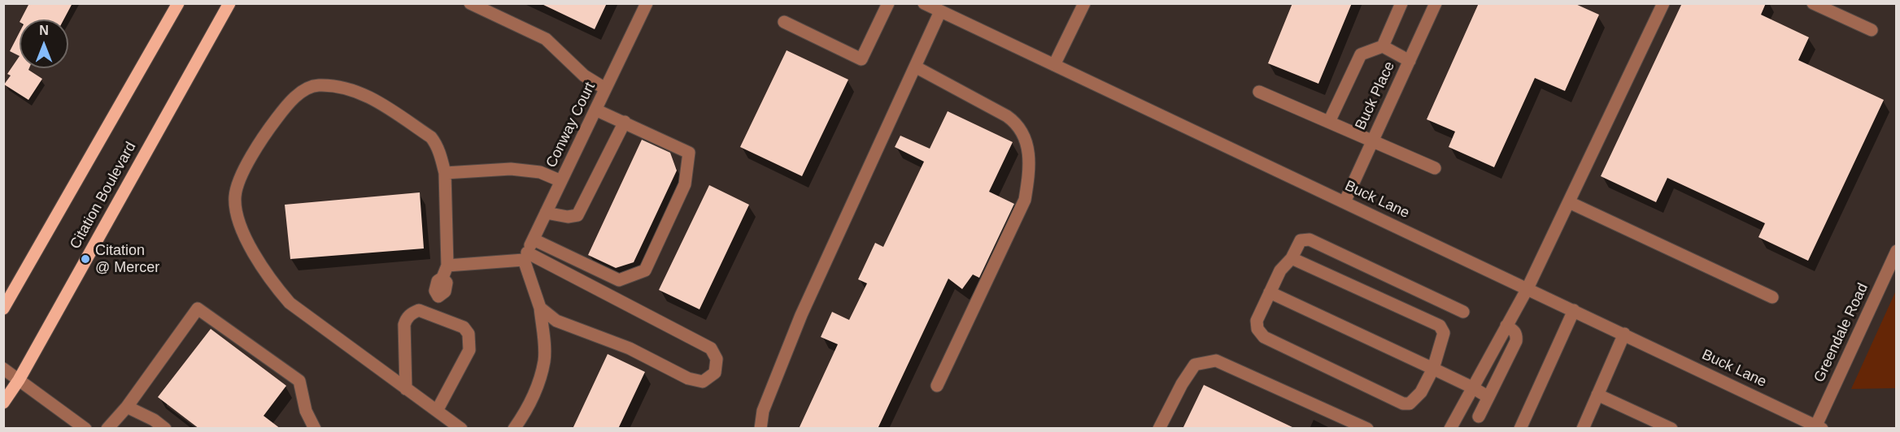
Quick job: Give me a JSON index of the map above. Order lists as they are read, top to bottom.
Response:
{
  "streets": {
    "main road": ["Citation Boulevard"],
    "street": [
      "Buck Place",
      "Conway Court",
      "Buck Lane",
      "Greendale Road"
    ]
  },
  "crossings": [
    ["Buck Place", "Buck Lane"],
    ["Buck Lane", "Greendale Road"]
  ],
  "places": ["Citation @ Mercer"],
  "north": "top"
}
